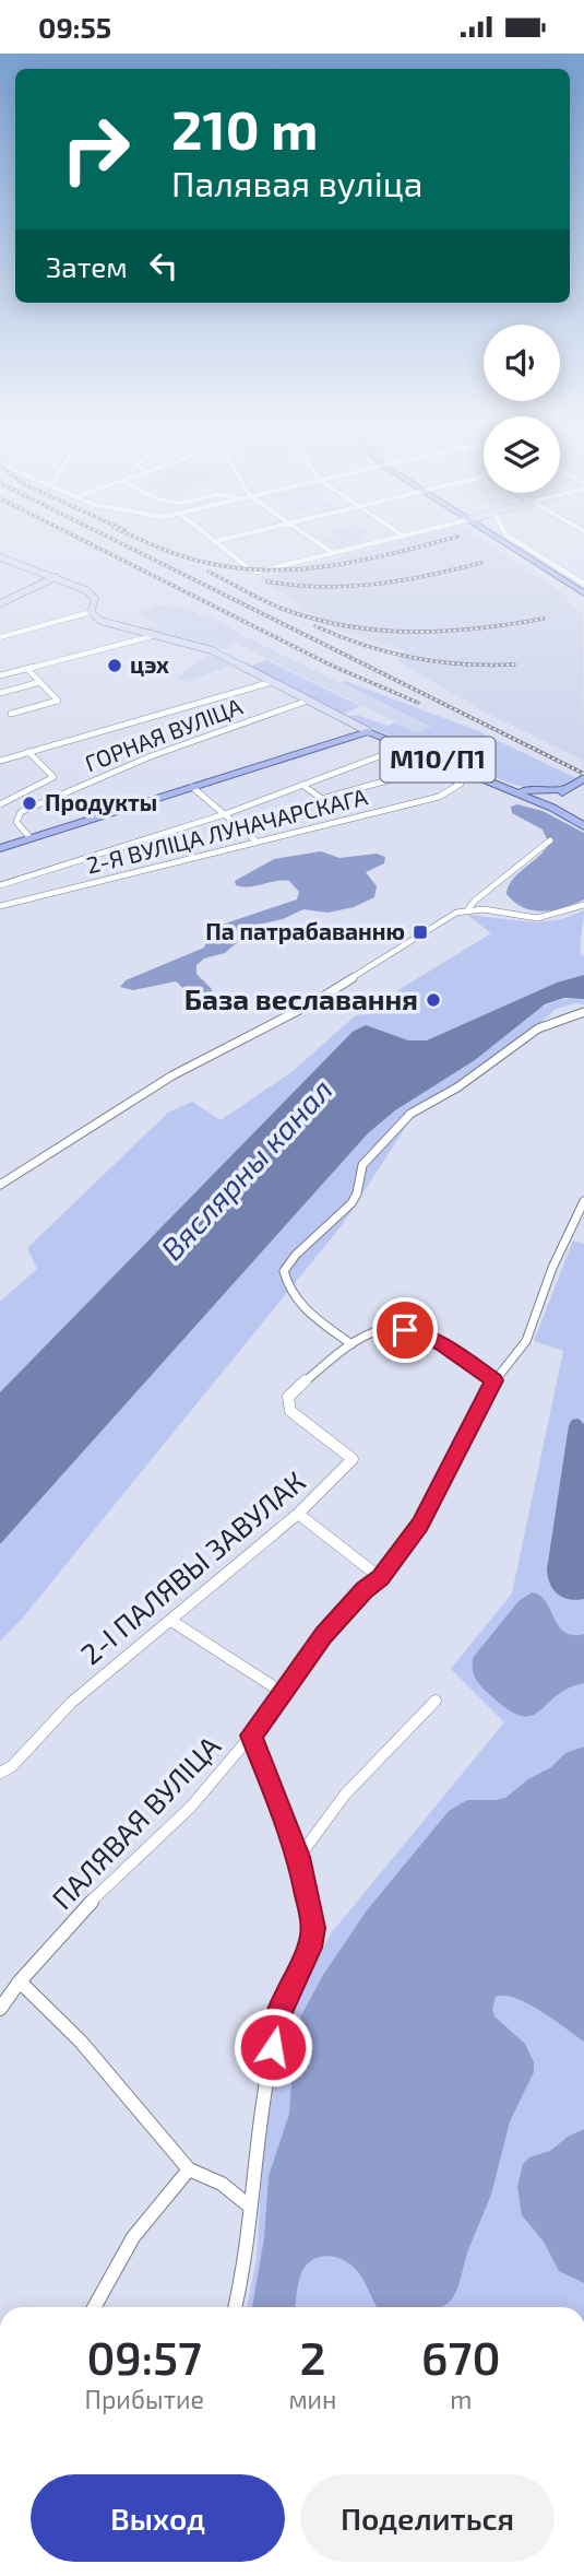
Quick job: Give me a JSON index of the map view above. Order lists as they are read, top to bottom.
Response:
{
  "streets": {
    "main road": ["М10/П1"],
    "street": [
      "ГОРНАЯ ВУЛІЦА",
      "2-Я ВУЛІЦА ЛУНАЧАРСКАГА",
      "2-І ПАЛЯВЫ ЗАВУЛАК",
      "ПАЛЯВАЯ ВУЛІЦА"
    ]
  },
  "water": ["Вяслярны канал"],
  "places": {
    "other": ["цэх", "Продукты", "База веславання"],
    "transit": ["Па патрабаванню"]
  },
  "page": {
    "status": "09:55",
    "turn": ["210 m", "Палявая вуліца"],
    "then": "Затем",
    "eta": [
      "09:57",
      "Прибытие",
      "2",
      "мин",
      "670",
      "m"
    ],
    "buttons": ["Выход", "Поделиться"]
  }
}
